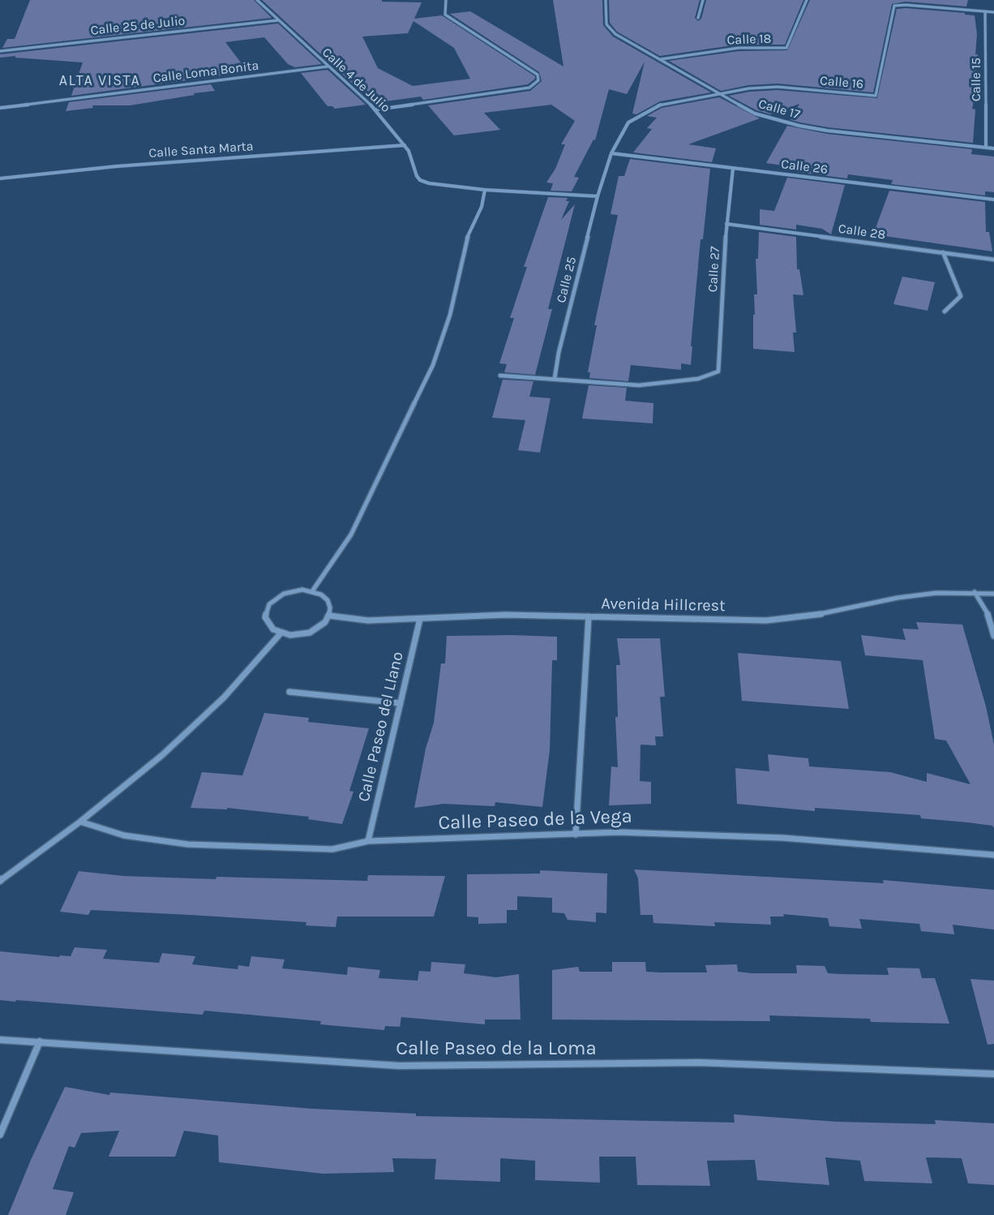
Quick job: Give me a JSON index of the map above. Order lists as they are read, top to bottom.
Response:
{
  "streets": {
    "street": [
      "Calle 25 de Julio",
      "Calle 18",
      "Calle Loma Bonita",
      "Calle 15",
      "Calle 4 de Julio",
      "Calle 16",
      "Calle 17",
      "Calle Santa Marta",
      "Calle 26",
      "Calle 28",
      "Calle 27",
      "Calle 25",
      "Avenida Hillcrest",
      "Calle Paseo del Llano",
      "Calle Paseo de la Vega",
      "Calle Paseo de la Loma"
    ]
  },
  "crossings": [
    ["Calle 25 de Julio", "Calle 4 de Julio"],
    ["Calle 18", "Calle 17"],
    ["Calle Loma Bonita", "Calle 4 de Julio"],
    ["Calle 15", "Calle 16"],
    ["Calle 15", "Calle 17"],
    ["Calle 4 de Julio", "Calle Santa Marta"],
    ["Calle 16", "Calle 17"],
    ["Calle 16", "Calle 25"],
    ["Calle 17", "Calle 25"],
    ["Calle 26", "Calle 27"],
    ["Calle 26", "Calle 25"],
    ["Calle 28", "Calle 27"],
    ["Calle 27", "Calle 25"],
    ["Avenida Hillcrest", "Calle Paseo del Llano"],
    ["Calle Paseo del Llano", "Calle Paseo de la Vega"]
  ],
  "districts": ["ALTA VISTA"]
}
